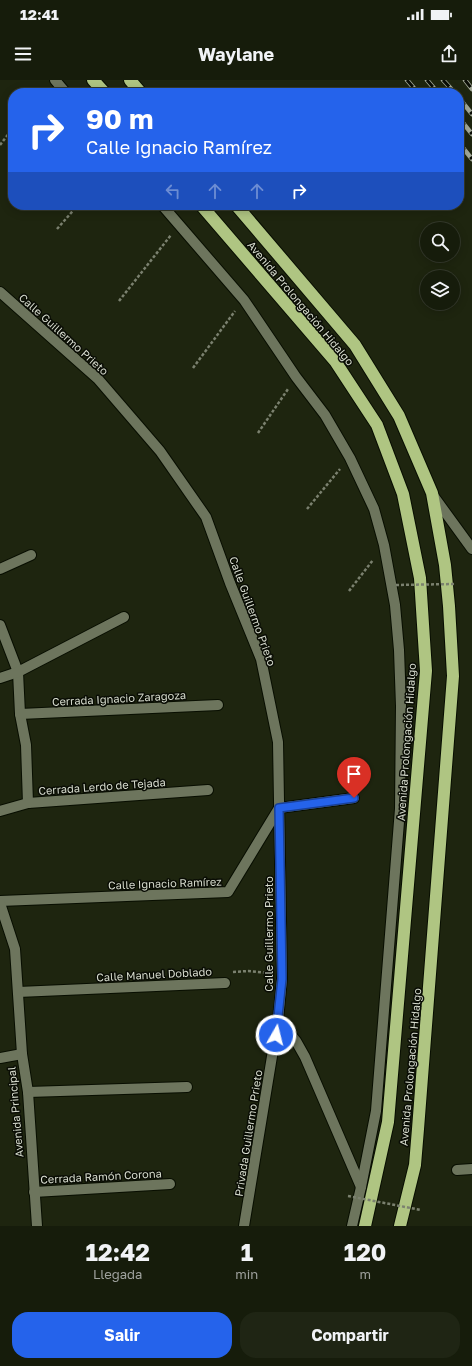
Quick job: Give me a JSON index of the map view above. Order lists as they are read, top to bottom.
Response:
{
  "streets": {
    "highway": ["Avenida Prolongación Hidalgo"],
    "street": [
      "Calle Guillermo Prieto",
      "Cerrada Ignacio Zaragoza",
      "Cerrada Lerdo de Tejada",
      "Calle Ignacio Ramírez",
      "Calle Manuel Doblado",
      "Avenida Principal",
      "Privada Guillermo Prieto",
      "Cerrada Ramón Corona"
    ]
  },
  "crossings": [
    ["Calle Guillermo Prieto", "Calle Ignacio Ramírez"],
    ["Calle Guillermo Prieto", "Calle Manuel Doblado"],
    ["Calle Guillermo Prieto", "Privada Guillermo Prieto"],
    ["Calle Ignacio Ramírez", "Avenida Principal"],
    ["Calle Manuel Doblado", "Avenida Principal"],
    ["Avenida Principal", "Cerrada Ramón Corona"]
  ],
  "page": {
    "status": "12:41",
    "header": "Waylane",
    "turn": ["90 m", "Calle Ignacio Ramírez"],
    "eta": [
      "12:42",
      "Llegada",
      "1",
      "min",
      "120",
      "m"
    ],
    "buttons": ["Salir", "Compartir"]
  }
}
